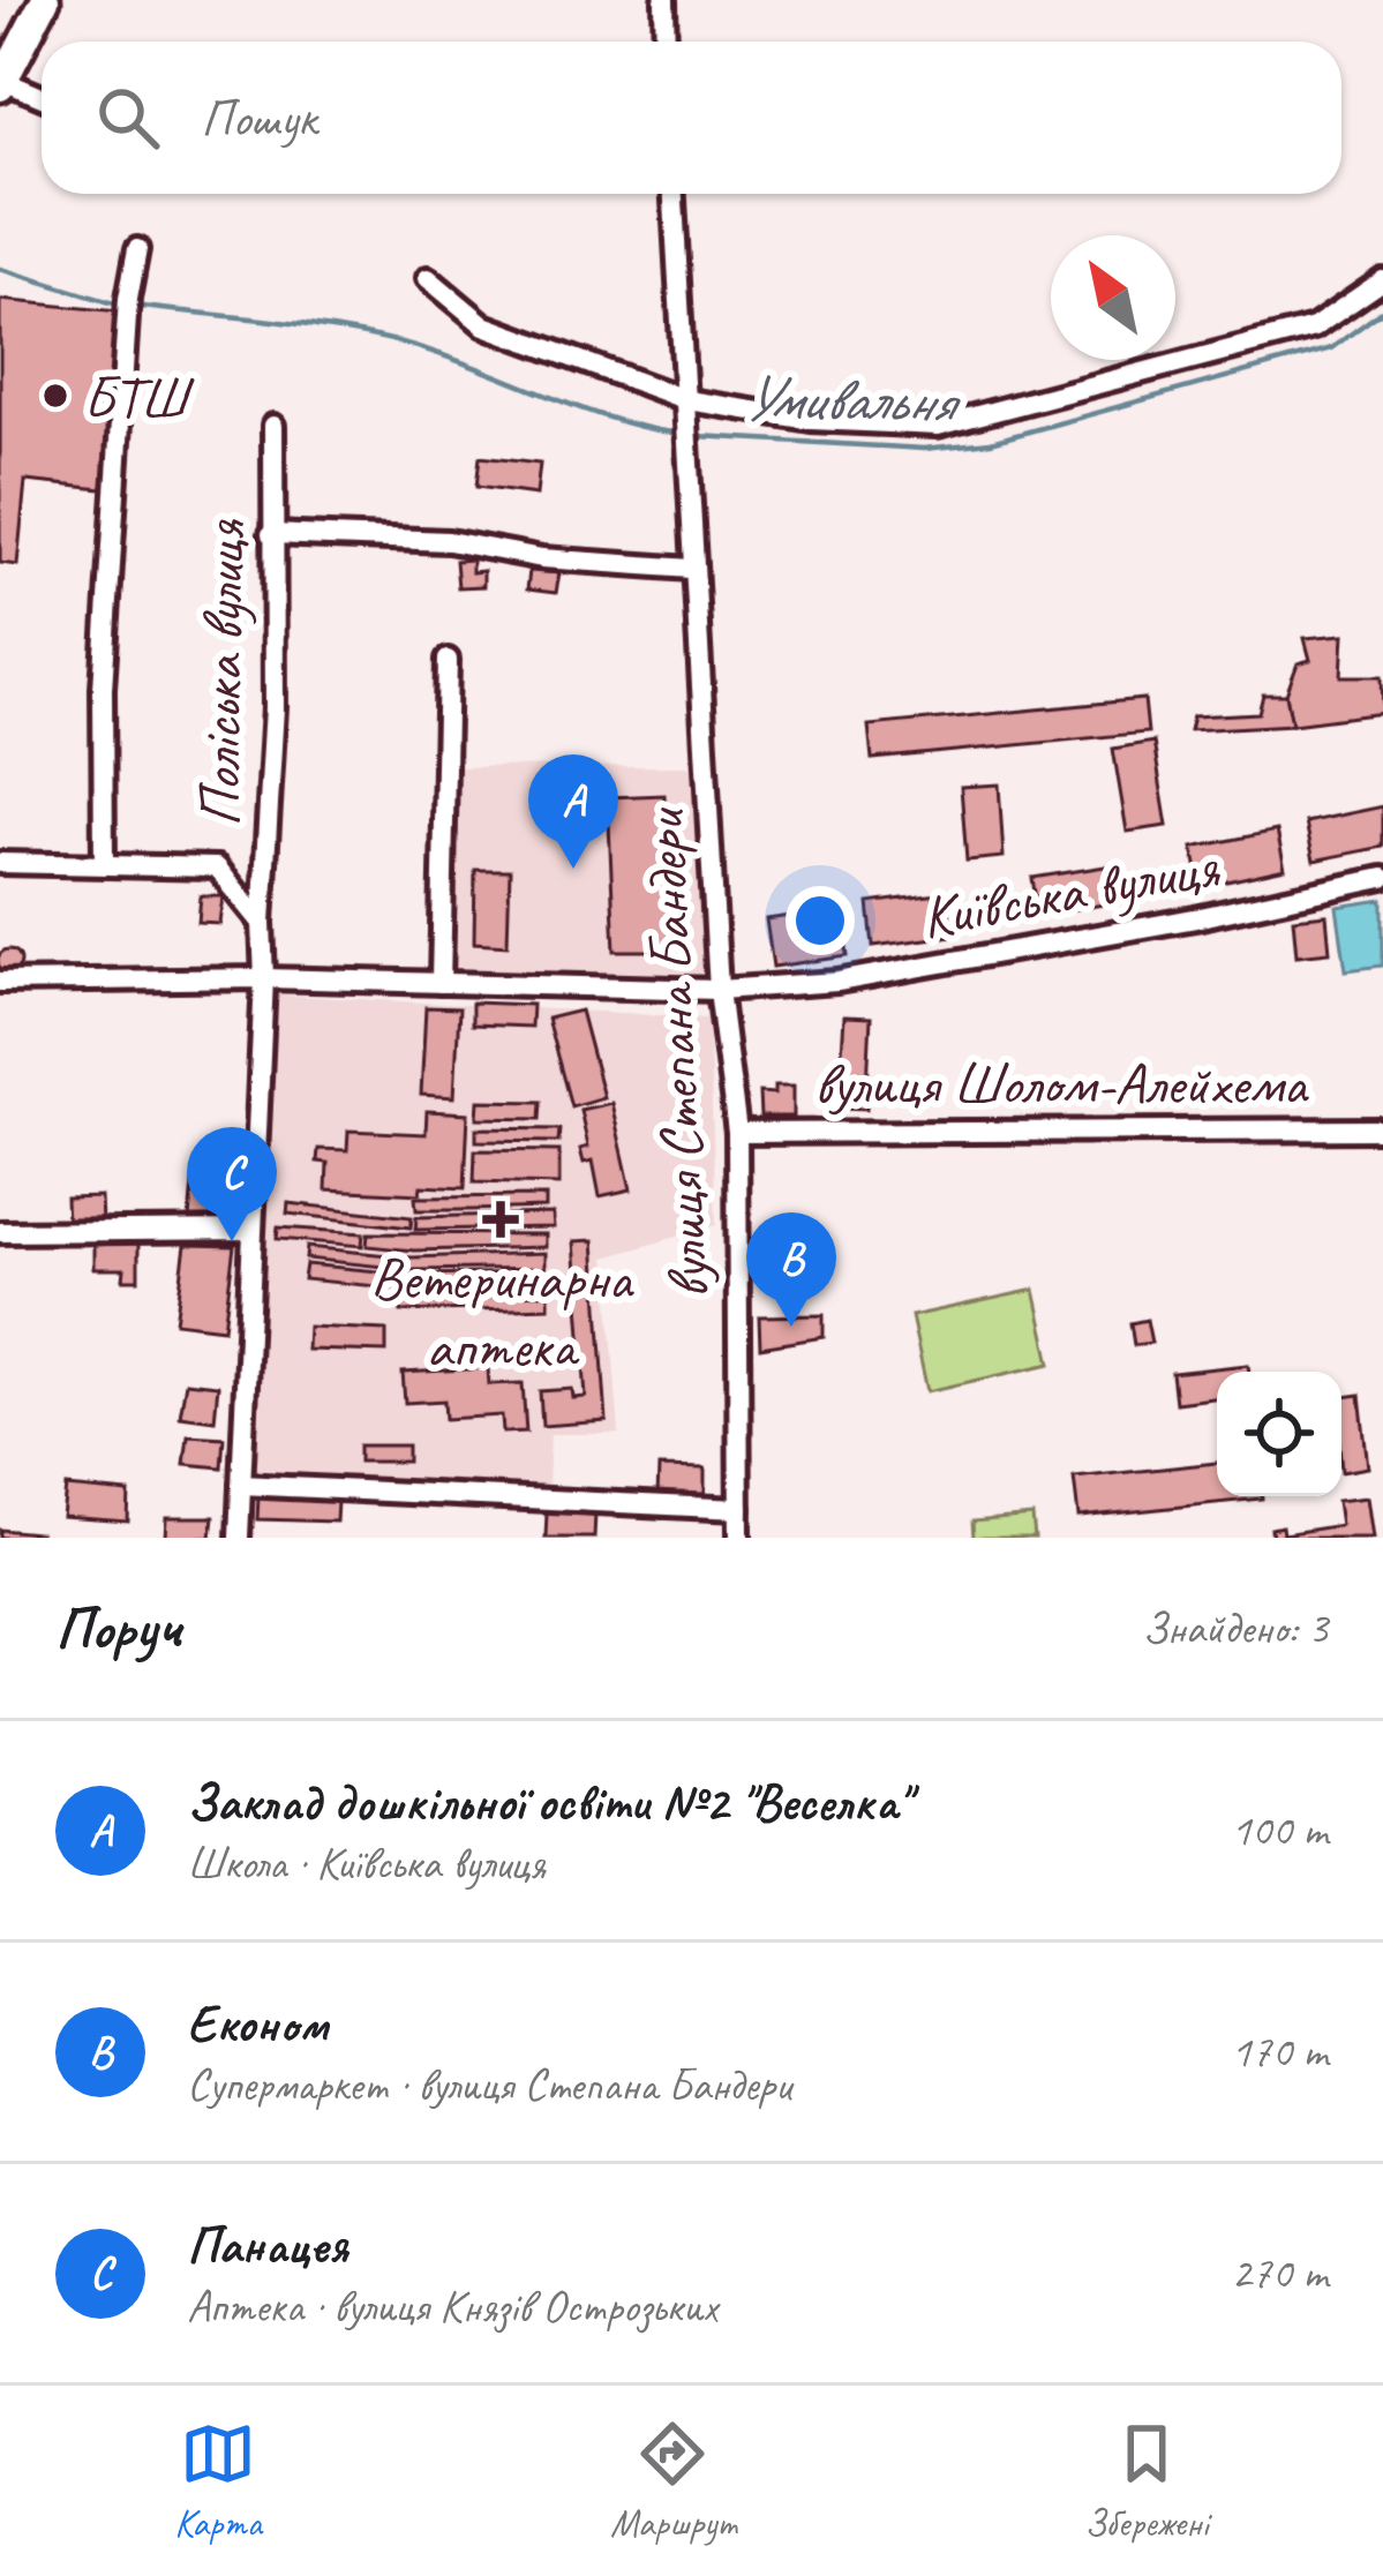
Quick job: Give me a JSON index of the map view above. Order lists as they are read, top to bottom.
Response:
{
  "streets": {
    "street": [
      "Поліська вулиця",
      "Київська вулиця",
      "вулиця Степана Бандери",
      "вулиця Шолом-Алейхема"
    ]
  },
  "crossings": [
    ["Поліська вулиця", "Київська вулиця"],
    ["Київська вулиця", "вулиця Степана Бандери"],
    ["вулиця Степана Бандери", "вулиця Шолом-Алейхема"]
  ],
  "water": ["Умивальня"],
  "places": {
    "other": ["БТШ"],
    "health": ["Ветеринарна аптека"]
  },
  "north": "top left",
  "page": {
    "search": "Пошук",
    "pins": ["A", "C", "B"],
    "heading": ["Поруч", "Знайдено: 3"],
    "list": [
      {
        "mark": "A",
        "name": "Заклад дошкільної освіти №2 \"Веселка\"",
        "note": "Школа · Київська вулиця",
        "value": "100 m"
      },
      {
        "mark": "B",
        "name": "Економ",
        "note": "Супермаркет · вулиця Степана Бандери",
        "value": "170 m"
      },
      {
        "mark": "C",
        "name": "Панацея",
        "note": "Аптека · вулиця Князів Острозьких",
        "value": "270 m"
      }
    ],
    "nav": ["Карта", "Маршрут", "Збережені"]
  }
}
